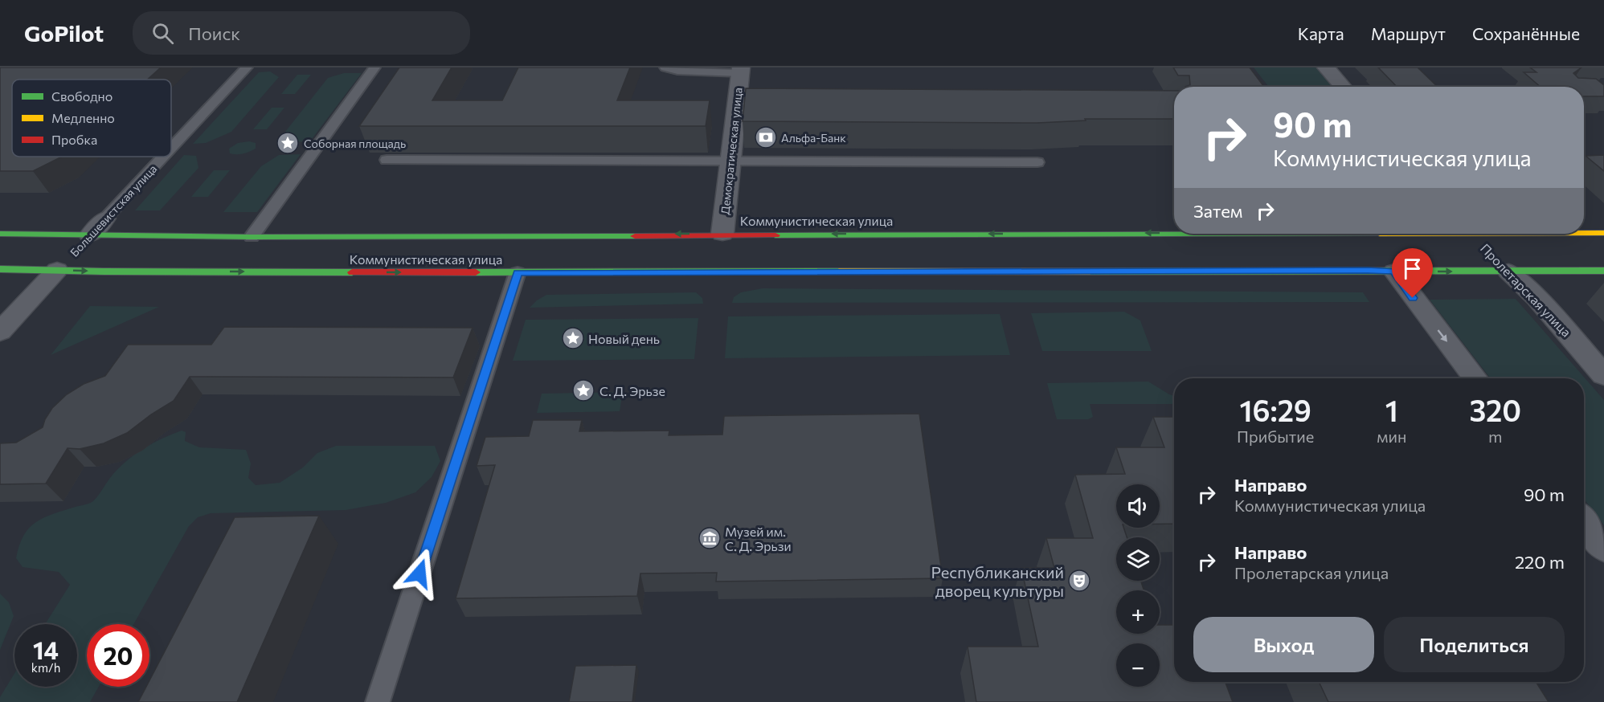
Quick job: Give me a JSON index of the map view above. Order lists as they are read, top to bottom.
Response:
{
  "streets": {
    "main road": ["Коммунистическая улица"],
    "street": ["Демократическая улица", "Большевистская улица", "Пролетарская улица"]
  },
  "crossings": [
    ["Демократическая улица", "Коммунистическая улица"],
    ["Большевистская улица", "Коммунистическая улица"],
    ["Коммунистическая улица", "Пролетарская улица"]
  ],
  "places": {
    "bank": ["Альфа-Банк"],
    "place": ["Соборная площадь", "Новый день", "С. Д. Эрьзе"],
    "museum": ["Музей им. С. Д. Эрьзи"],
    "theatre": ["Республиканский дворец культуры"]
  },
  "legend": ["Свободно", "Медленно", "Пробка"],
  "page": {
    "header": "GoPilot",
    "search": "Поиск",
    "nav": ["Карта", "Маршрут", "Сохранённые"],
    "turn": ["90 m", "Коммунистическая улица"],
    "then": "Затем",
    "eta": [
      "16:29",
      "Прибытие",
      "1",
      "мин",
      "320",
      "m"
    ],
    "list": [
      {
        "name": "Направо",
        "note": "Коммунистическая улица",
        "value": "90 m"
      },
      {
        "name": "Направо",
        "note": "Пролетарская улица",
        "value": "220 m"
      }
    ],
    "map_buttons": ["+", "−"],
    "buttons": ["Выход", "Поделиться"],
    "speed": "14 km/h",
    "limit": "20"
  }
}
